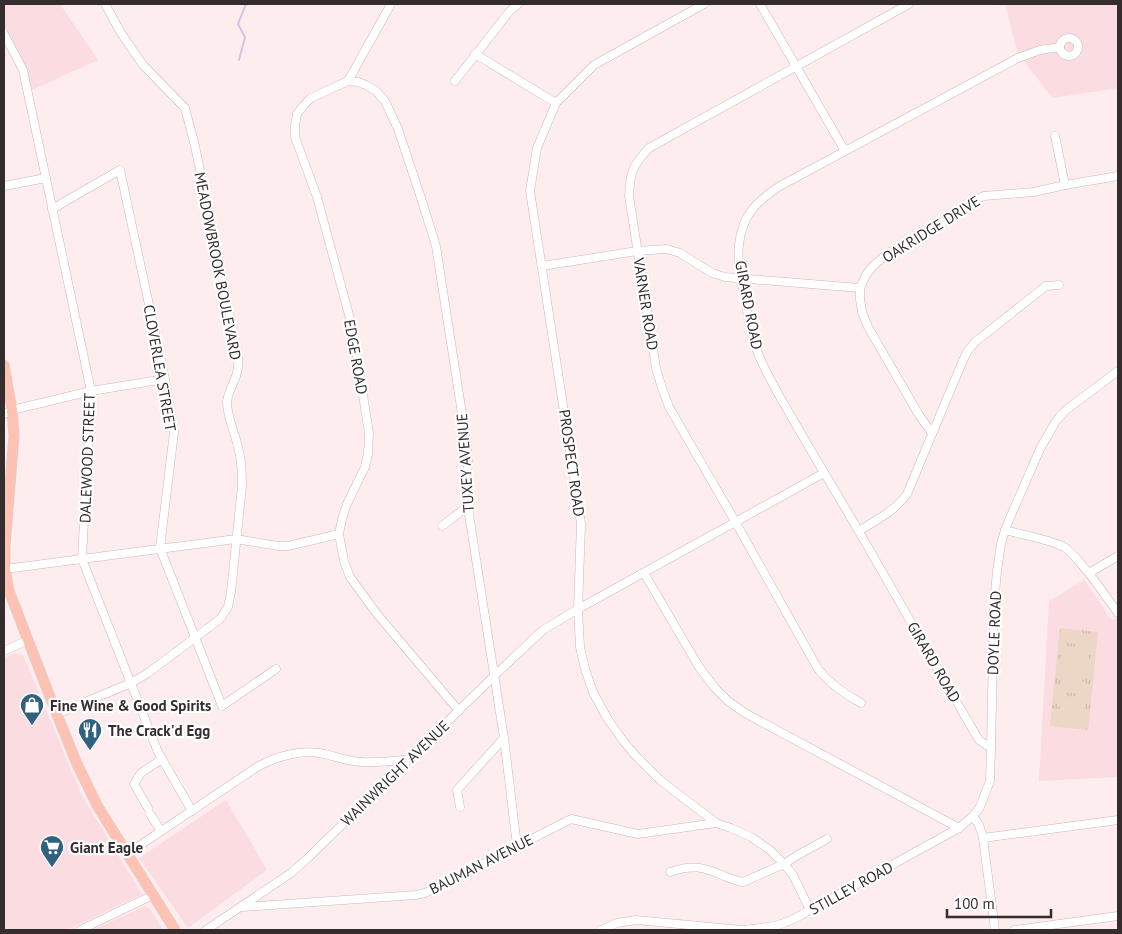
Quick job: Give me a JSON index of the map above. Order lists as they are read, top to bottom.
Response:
{
  "streets": {
    "street": [
      "OAKRIDGE DRIVE",
      "MEADOWBROOK BOULEVARD",
      "VARNER ROAD",
      "GIRARD ROAD",
      "EDGE ROAD",
      "CLOVERLEA STREET",
      "DALEWOOD STREET",
      "TUXEY AVENUE",
      "PROSPECT ROAD",
      "DOYLE ROAD",
      "WAINWRIGHT AVENUE",
      "BAUMAN AVENUE",
      "STILLEY ROAD"
    ]
  },
  "crossings": [
    ["MEADOWBROOK BOULEVARD", "CLOVERLEA STREET"],
    ["MEADOWBROOK BOULEVARD", "DALEWOOD STREET"],
    ["VARNER ROAD", "WAINWRIGHT AVENUE"],
    ["GIRARD ROAD", "DOYLE ROAD"],
    ["GIRARD ROAD", "WAINWRIGHT AVENUE"],
    ["EDGE ROAD", "TUXEY AVENUE"],
    ["EDGE ROAD", "WAINWRIGHT AVENUE"],
    ["CLOVERLEA STREET", "DALEWOOD STREET"],
    ["TUXEY AVENUE", "WAINWRIGHT AVENUE"],
    ["TUXEY AVENUE", "BAUMAN AVENUE"],
    ["PROSPECT ROAD", "WAINWRIGHT AVENUE"],
    ["PROSPECT ROAD", "BAUMAN AVENUE"],
    ["PROSPECT ROAD", "STILLEY ROAD"],
    ["DOYLE ROAD", "STILLEY ROAD"],
    ["WAINWRIGHT AVENUE", "BAUMAN AVENUE"]
  ],
  "places": {
    "shop": ["Fine Wine & Good Spirits"],
    "restaurant": ["The Crack'd Egg"],
    "supermarket": ["Giant Eagle"]
  },
  "scale_bar": "100 m"
}
